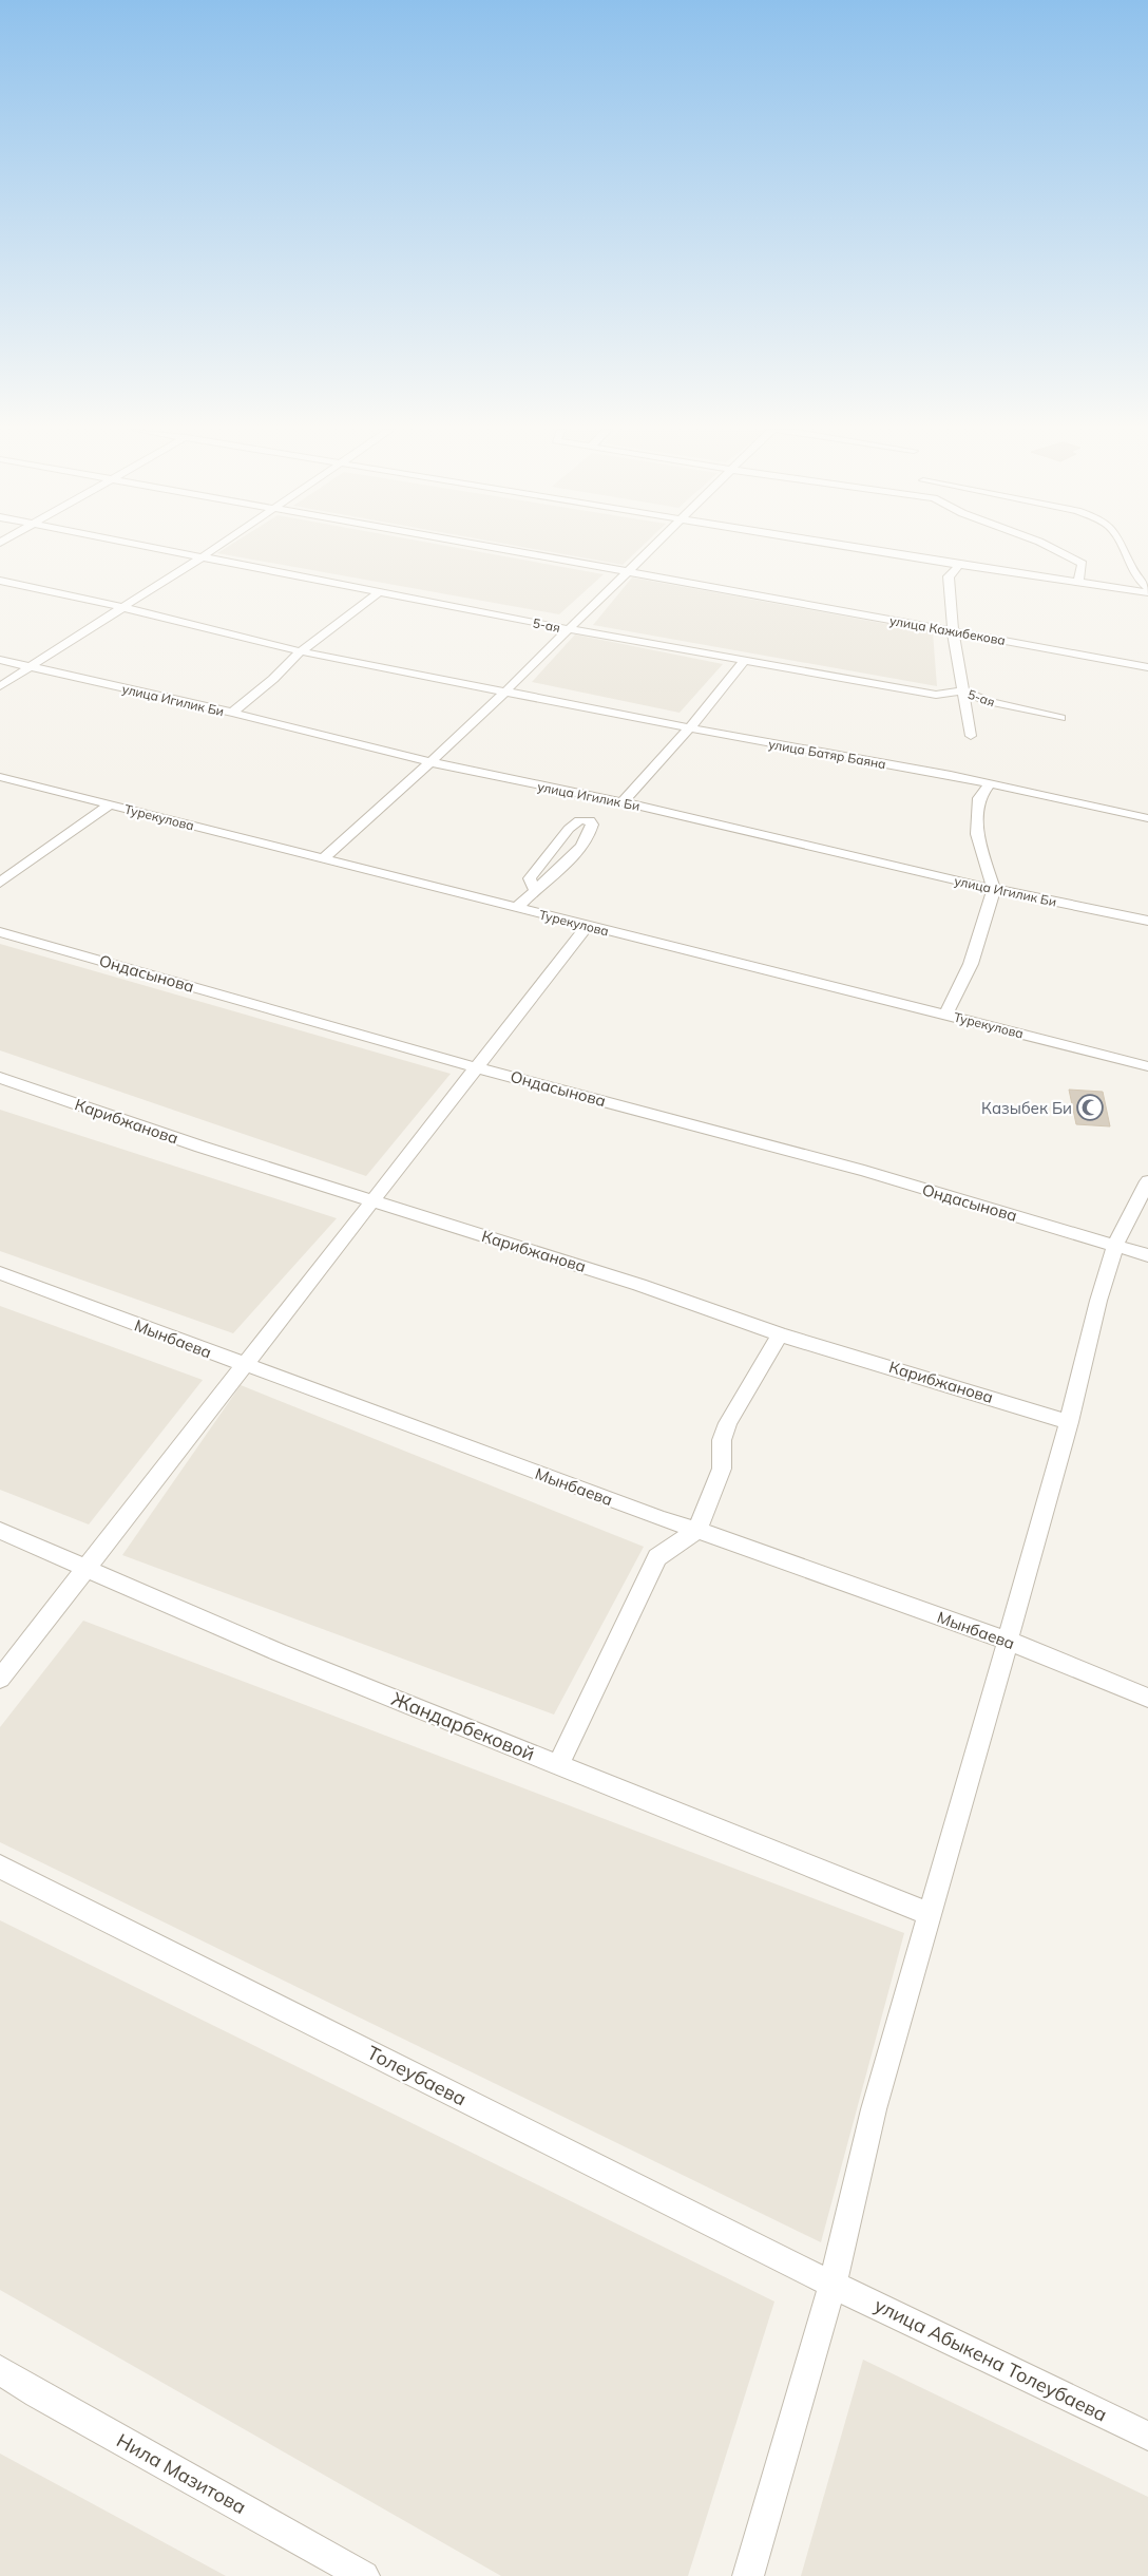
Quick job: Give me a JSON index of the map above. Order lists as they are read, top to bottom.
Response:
{
  "streets": {
    "street": [
      "5-ая",
      "улица Кажибекова",
      "улица Игилик Би",
      "улица Батяр Баяна",
      "Турекулова",
      "Ондасынова",
      "Карибжанова",
      "Мынбаева",
      "Жандарбековой",
      "Толеубаева",
      "улица Абыкена Толеубаева",
      "Нила Мазитова"
    ]
  },
  "crossings": [
    ["Толеубаева", "улица Абыкена Толеубаева"]
  ],
  "places": {
    "mosque": ["Казыбек Би"]
  }
}
